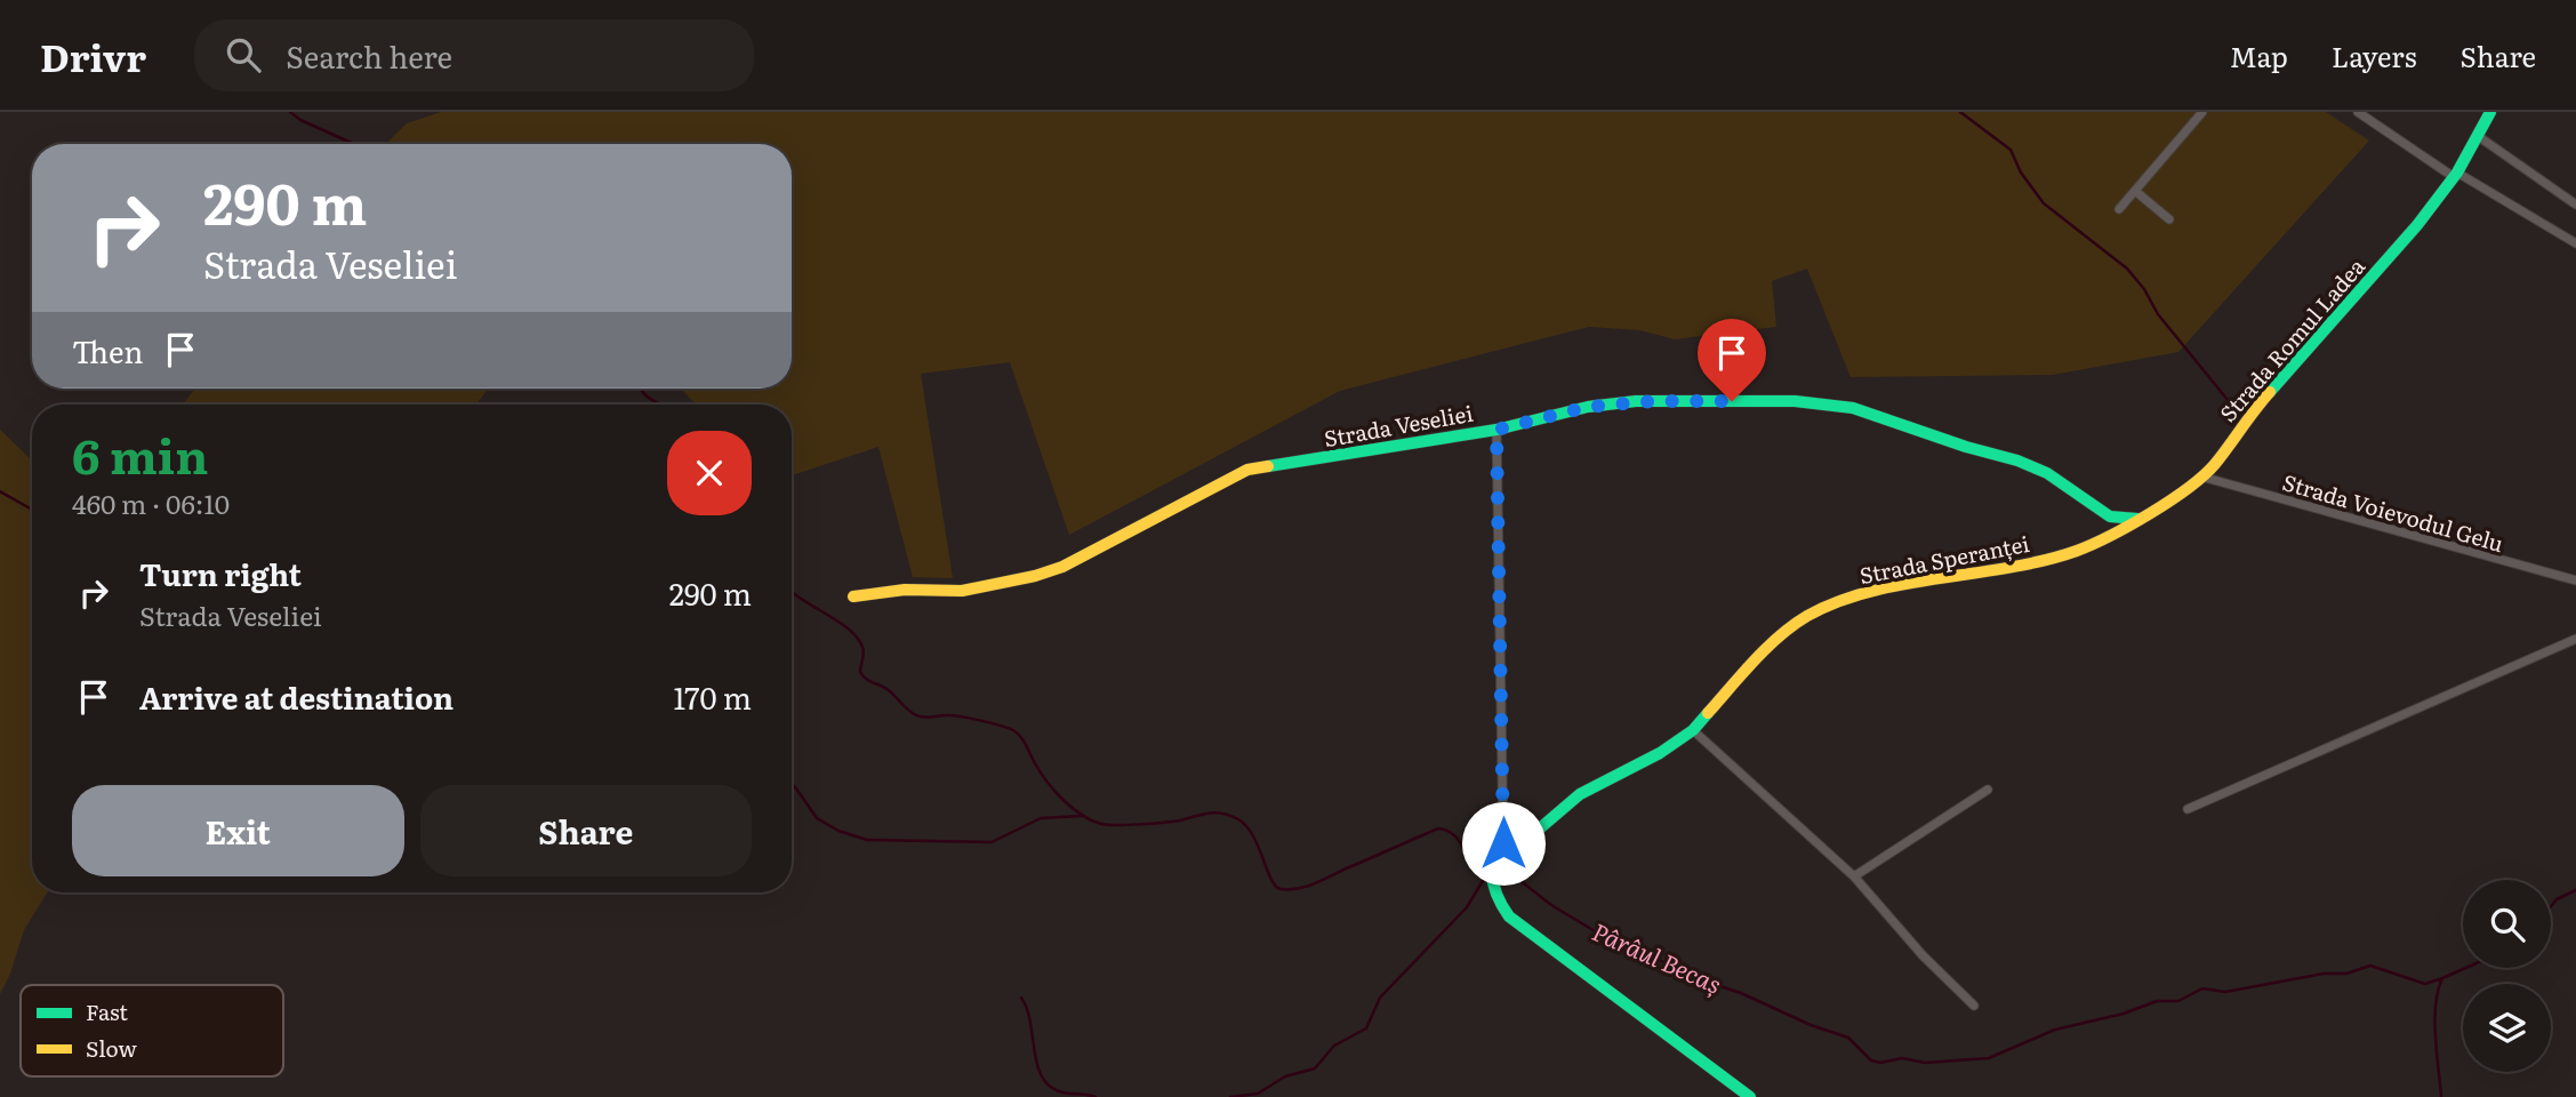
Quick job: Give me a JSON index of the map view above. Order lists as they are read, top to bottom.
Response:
{
  "streets": {
    "street": [
      "Strada Romul Ladea",
      "Strada Veseliei",
      "Strada Voievodul Gelu",
      "Strada Speranței"
    ]
  },
  "crossings": [
    ["Strada Romul Ladea", "Strada Veseliei"],
    ["Strada Romul Ladea", "Strada Voievodul Gelu"],
    ["Strada Romul Ladea", "Strada Speranței"],
    ["Strada Veseliei", "Strada Speranței"]
  ],
  "water": ["Pârâul Becaș"],
  "legend": ["Fast", "Slow"],
  "page": {
    "header": "Drivr",
    "search": "Search here",
    "nav": ["Map", "Layers", "Share"],
    "turn": ["290 m", "Strada Veseliei"],
    "then": "Then",
    "heading": ["6 min", "460 m · 06:10"],
    "list": [
      {
        "name": "Turn right",
        "note": "Strada Veseliei",
        "value": "290 m"
      },
      {
        "name": "Arrive at destination",
        "value": "170 m"
      }
    ],
    "buttons": ["Exit", "Share"]
  }
}
